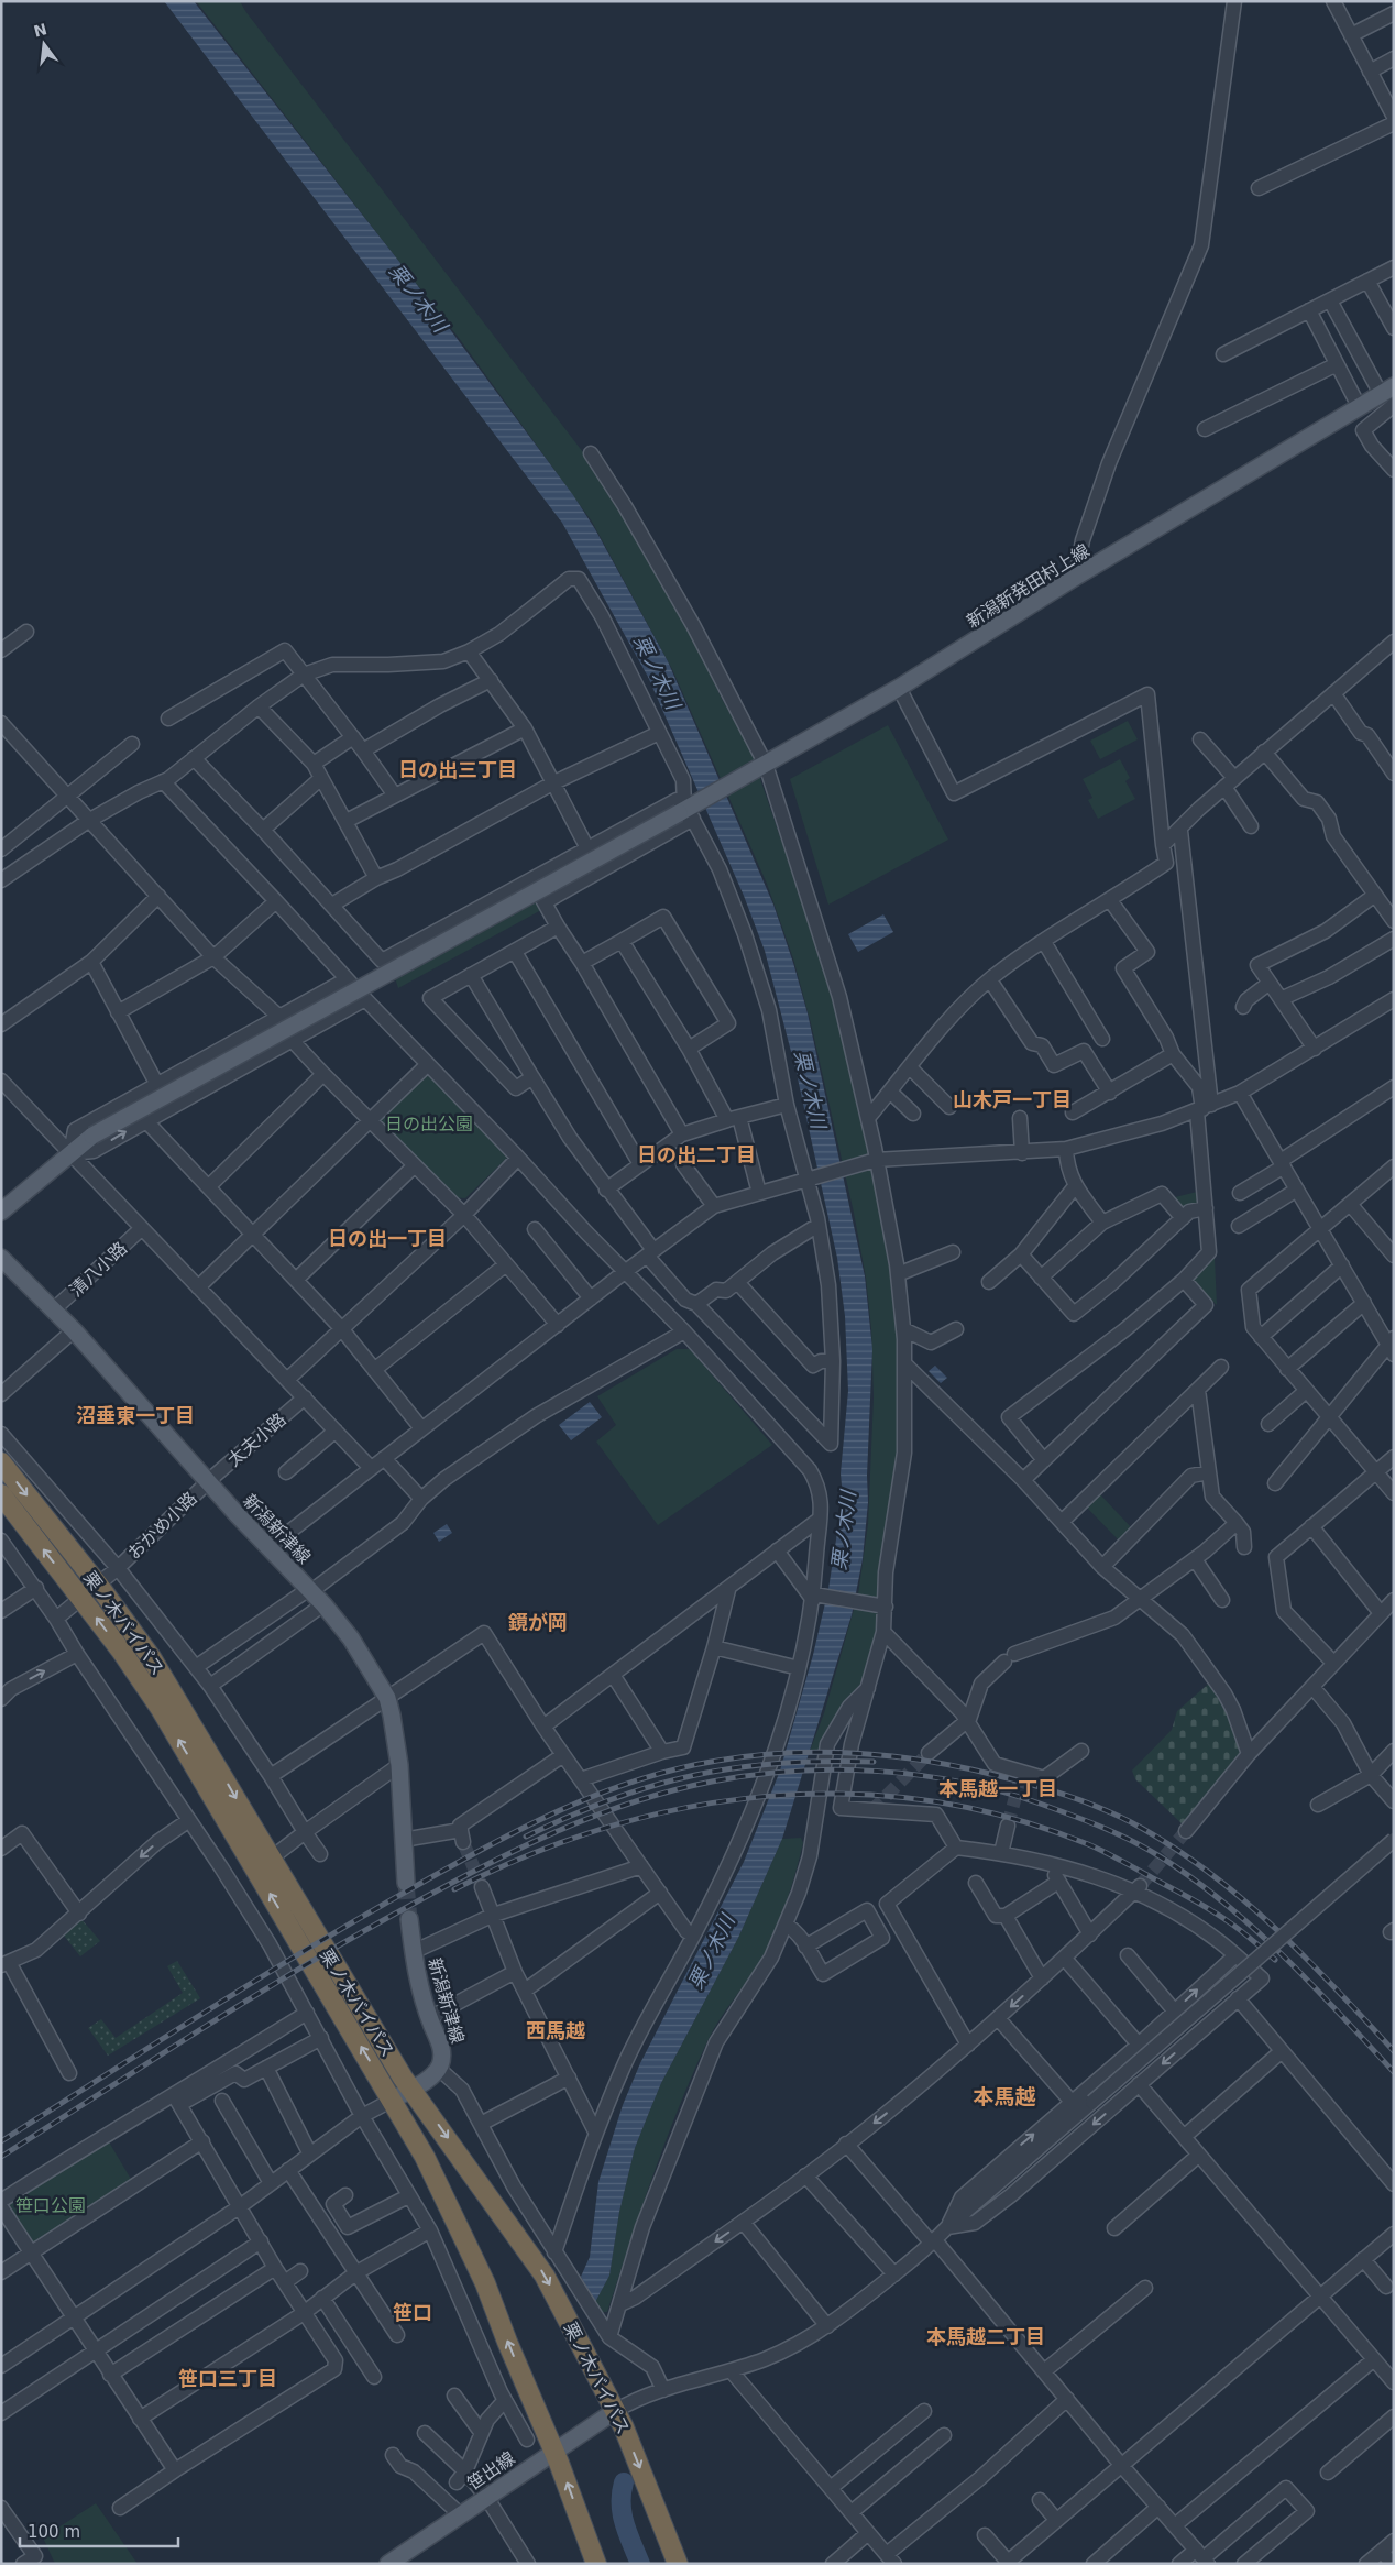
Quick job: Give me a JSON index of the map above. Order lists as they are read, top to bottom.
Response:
{
  "streets": {
    "highway": ["栗ノ木バイパス"],
    "main road": ["新潟新発田村上線", "新潟新津線", "笹出線"],
    "street": ["清八小路", "太夫小路", "おかめ小路"]
  },
  "crossings": [
    ["清八小路", "新潟新津線"],
    ["太夫小路", "おかめ小路"],
    ["太夫小路", "新潟新津線"],
    ["おかめ小路", "新潟新津線"],
    ["おかめ小路", "栗ノ木バイパス"],
    ["新潟新津線", "栗ノ木バイパス"],
    ["栗ノ木バイパス", "笹出線"]
  ],
  "districts": [
    "日の出三丁目",
    "山木戸一丁目",
    "日の出二丁目",
    "日の出一丁目",
    "沼垂東一丁目",
    "鏡が岡",
    "本馬越一丁目",
    "西馬越",
    "本馬越",
    "笹口",
    "本馬越二丁目",
    "笹口三丁目"
  ],
  "water": ["栗ノ木川"],
  "parks": ["日の出公園", "笹口公園"],
  "scale_bar": "100 m",
  "north": "top"
}
